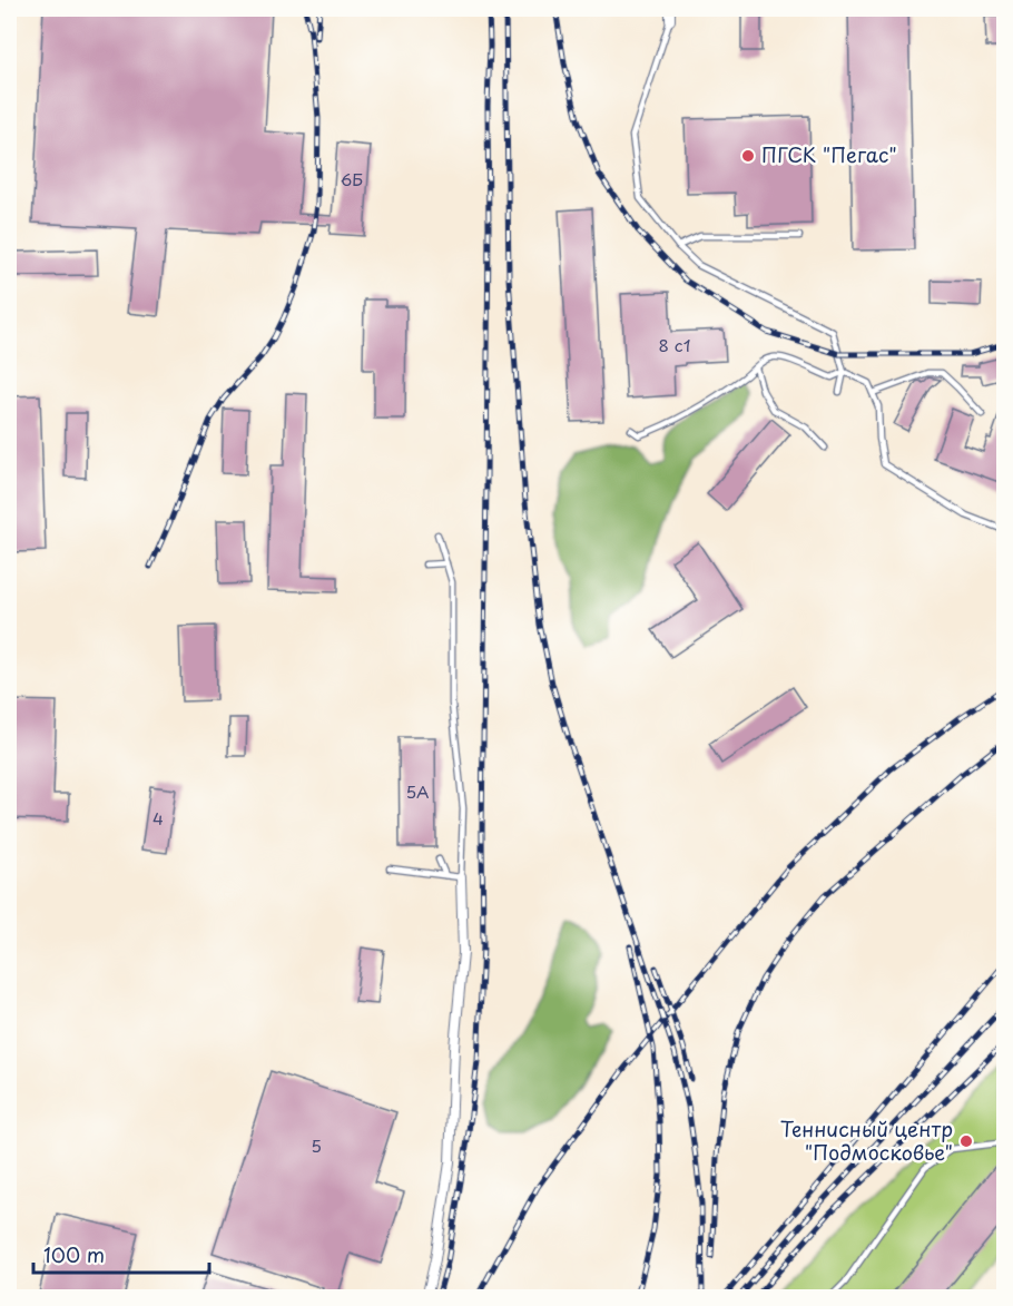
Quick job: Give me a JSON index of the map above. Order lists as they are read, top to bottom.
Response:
{
  "places": ["ПГСК \"Пегас\"", "Теннисный центр \"Подмосковье\""],
  "house_numbers": [
    "6Б",
    "8 с1",
    "5А",
    "4",
    "5"
  ],
  "scale_bar": "100 m"
}
